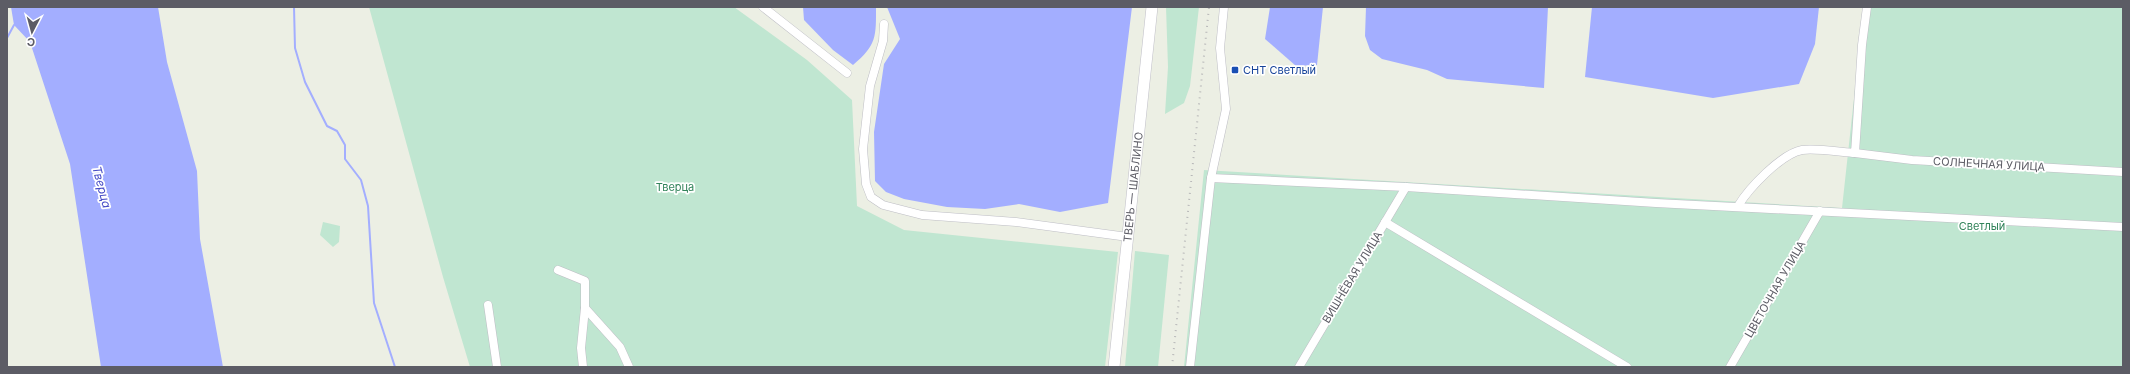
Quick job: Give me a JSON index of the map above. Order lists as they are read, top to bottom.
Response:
{
  "streets": {
    "street": [
      "СОЛНЕЧНАЯ УЛИЦА",
      "ТВЕРЬ — ШАБЛИНО",
      "ВИШНЁВАЯ УЛИЦА",
      "ЦВЕТОЧНАЯ УЛИЦА"
    ]
  },
  "water": ["Тверца"],
  "parks": ["Тверца", "Светлый"],
  "places": {
    "transit": ["СНТ Светлый"]
  },
  "north": "bottom"
}
